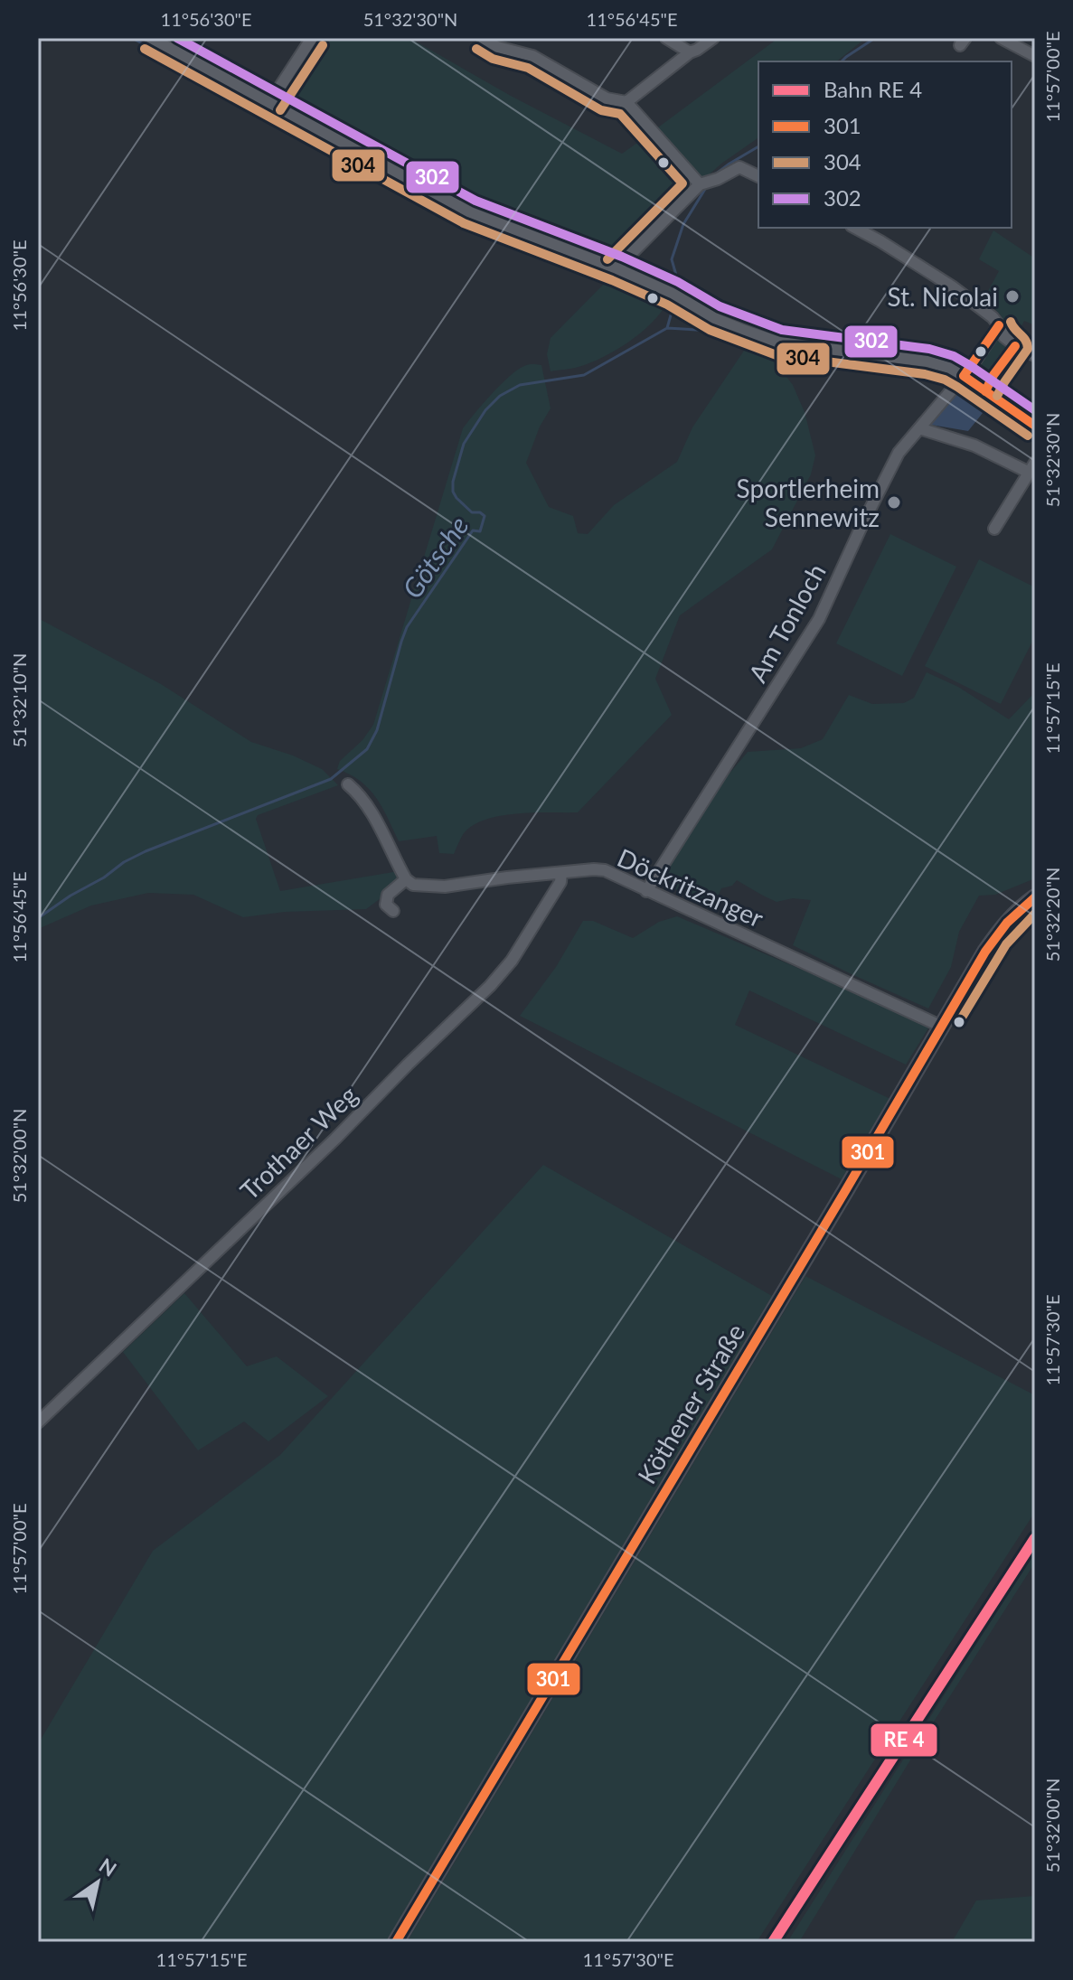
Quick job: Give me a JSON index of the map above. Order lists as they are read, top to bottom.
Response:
{
  "streets": {
    "main road": ["Köthener Straße"],
    "street": ["Am Tonloch", "Döckritzanger", "Trothaer Weg"]
  },
  "crossings": [
    ["Am Tonloch", "Döckritzanger"],
    ["Döckritzanger", "Trothaer Weg"],
    ["Döckritzanger", "Köthener Straße"]
  ],
  "water": ["Götsche"],
  "places": ["St. Nicolai", "Sportlerheim Sennewitz"],
  "lines": ["transit line 302", "transit line 304", "transit line 301"],
  "legend": [
    "Bahn RE 4",
    "301",
    "304",
    "302"
  ],
  "north": "top right",
  "coordinates": [
    "11°56'30\"E",
    "51°32'30\"N",
    "11°56'45\"E",
    "11°57'00\"E",
    "51°32'10\"N",
    "11°57'15\"E",
    "51°32'20\"N",
    "51°32'00\"N",
    "11°57'30\"E"
  ]
}
